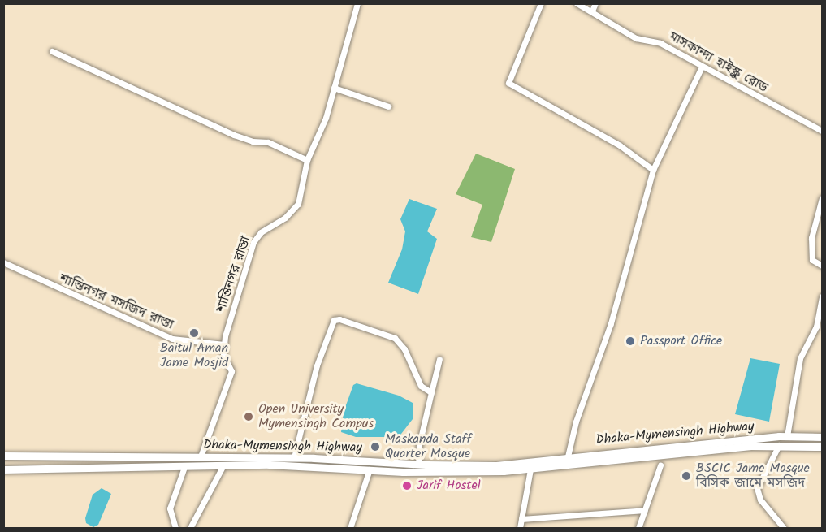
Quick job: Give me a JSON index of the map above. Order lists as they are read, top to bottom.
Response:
{
  "streets": {
    "main road": ["Dhaka-Mymensingh Highway"],
    "street": ["মাসকান্দা হাইস্কুল রোড", "শান্তিনগর রাস্তা", "শান্তিনগর মসজিদ রাস্তা"]
  },
  "crossings": [
    ["শান্তিনগর রাস্তা", "শান্তিনগর মসজিদ রাস্তা"],
    ["শান্তিনগর রাস্তা", "Dhaka-Mymensingh Highway"]
  ],
  "places": [
    "Baitul Aman Jame Mosjid",
    "Passport Office",
    "Open University Mymensingh Campus",
    "Maskanda Staff Quarter Mosque",
    "BSCIC Jame Mosque বিসিক জামে মসজিদ",
    "Jarif Hostel"
  ]
}
